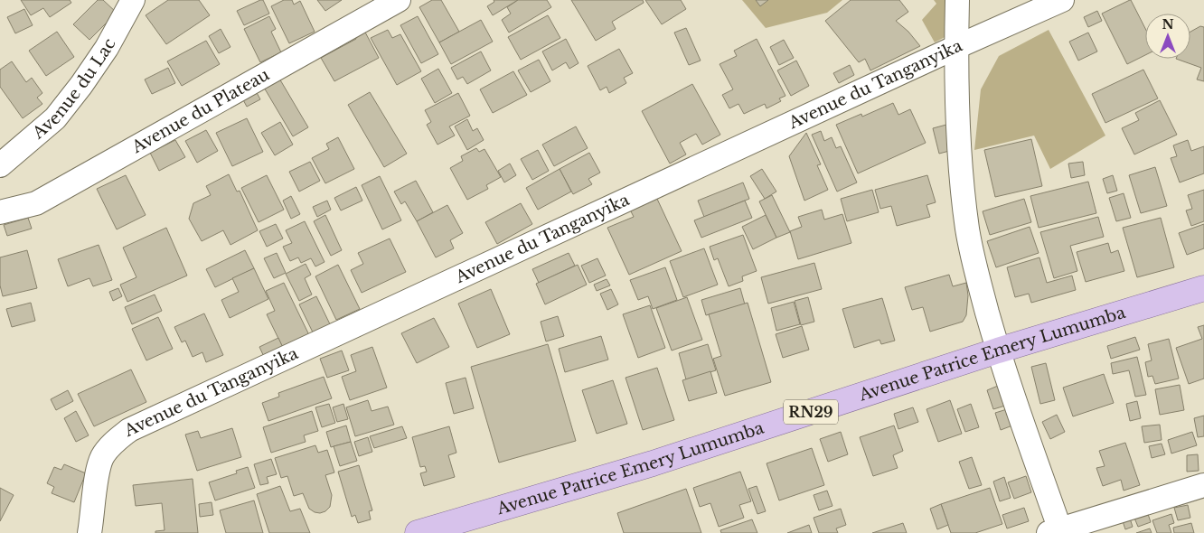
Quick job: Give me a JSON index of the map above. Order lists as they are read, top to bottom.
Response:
{
  "streets": {
    "main road": ["Avenue Patrice Emery Lumumba", "RN29"],
    "street": ["Avenue du Tanganyika", "Avenue du Lac", "Avenue du Plateau"]
  },
  "north": "top"
}
